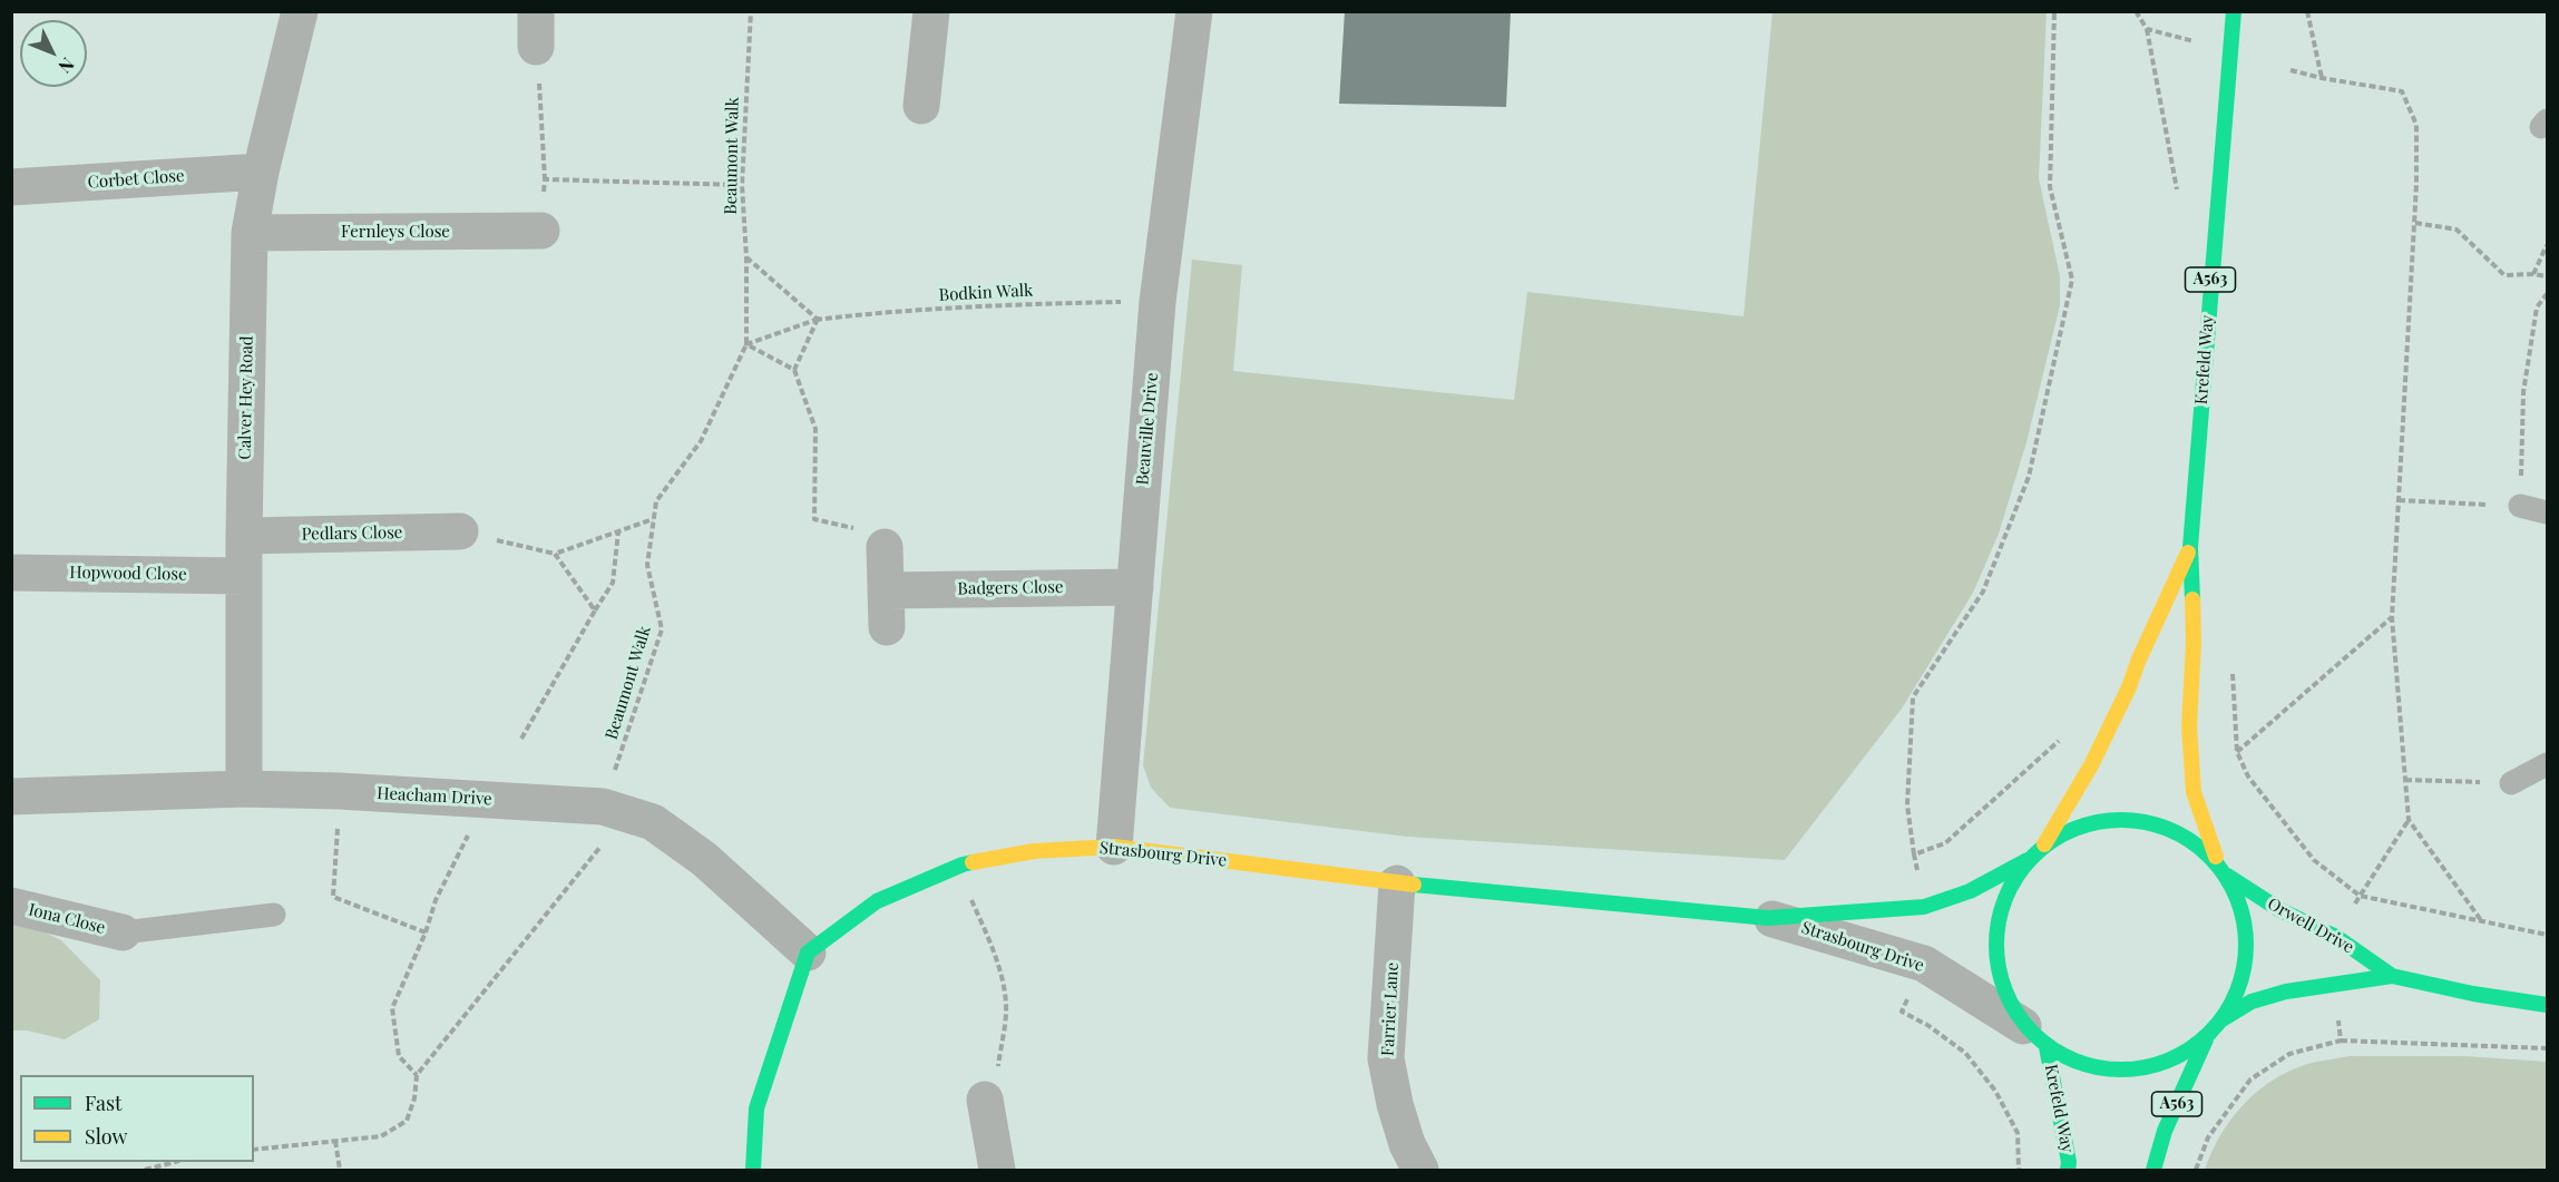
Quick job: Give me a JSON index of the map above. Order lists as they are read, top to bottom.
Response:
{
  "streets": {
    "main road": [
      "A563",
      "Krefeld Way",
      "Strasbourg Drive",
      "Orwell Drive"
    ],
    "street": [
      "Corbet Close",
      "Fernleys Close",
      "Calver Hey Road",
      "Beauville Drive",
      "Pedlars Close",
      "Hopwood Close",
      "Badgers Close",
      "Heacham Drive",
      "Iona Close",
      "Farrier Lane"
    ],
    "path": ["Beaumont Walk", "Bodkin Walk"]
  },
  "crossings": [
    ["Beaumont Walk", "Bodkin Walk"],
    ["Beaumont Walk", "Heacham Drive"],
    ["Corbet Close", "Calver Hey Road"],
    ["Fernleys Close", "Calver Hey Road"],
    ["Bodkin Walk", "Beauville Drive"],
    ["Krefeld Way", "Strasbourg Drive"],
    ["Krefeld Way", "Orwell Drive"],
    ["Calver Hey Road", "Pedlars Close"],
    ["Calver Hey Road", "Hopwood Close"],
    ["Calver Hey Road", "Heacham Drive"],
    ["Beauville Drive", "Badgers Close"],
    ["Beauville Drive", "Strasbourg Drive"],
    ["Heacham Drive", "Strasbourg Drive"],
    ["Strasbourg Drive", "Farrier Lane"]
  ],
  "legend": ["Fast", "Slow"],
  "north": "bottom right"
}
